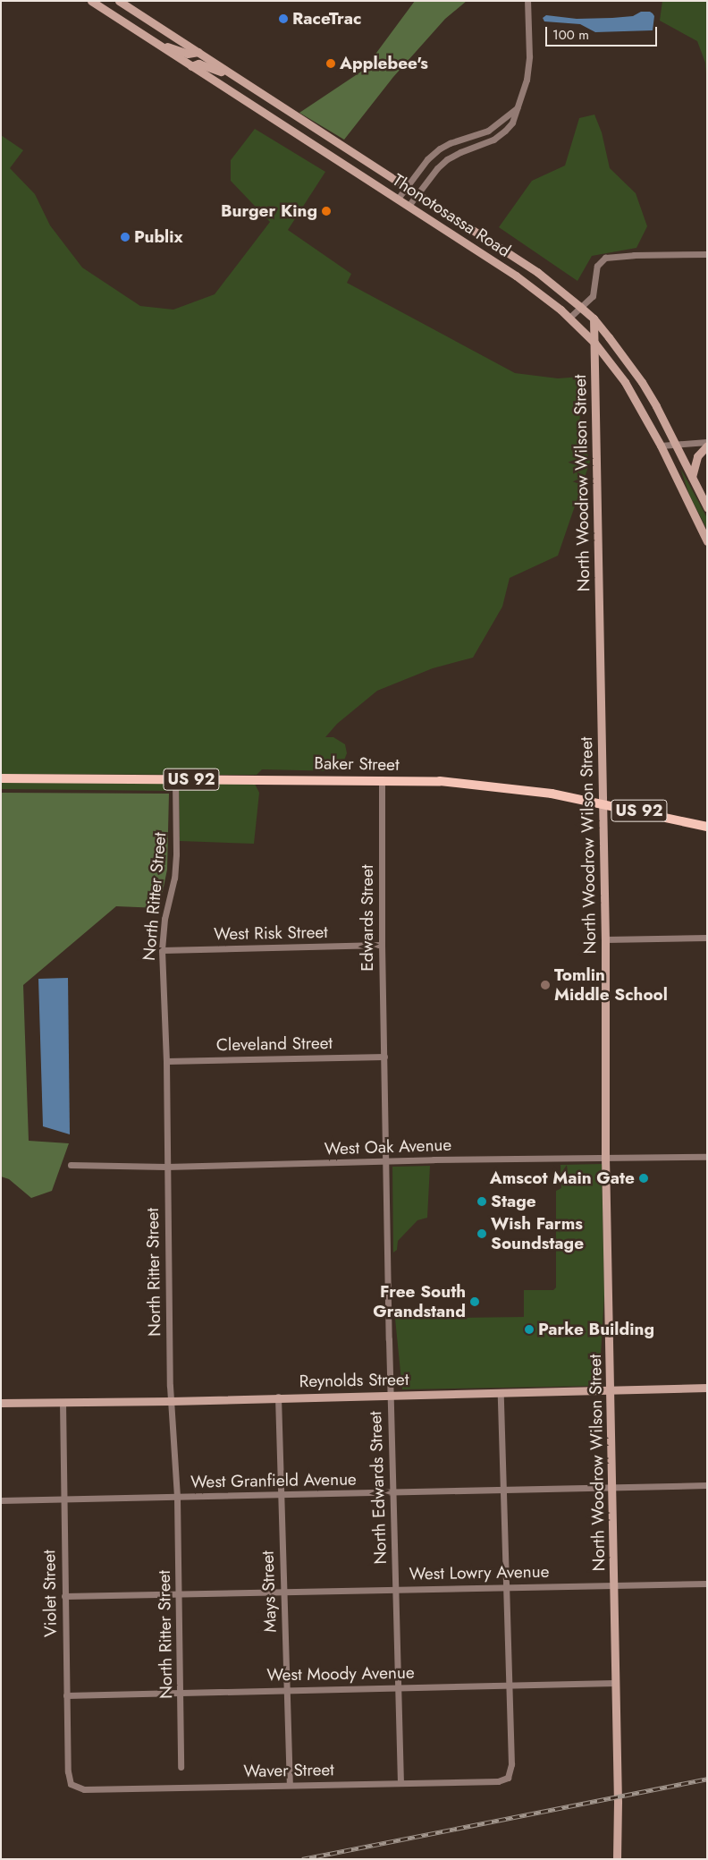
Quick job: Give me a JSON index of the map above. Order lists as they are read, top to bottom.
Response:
{
  "streets": {
    "main road": [
      "Thonotosassa Road",
      "North Woodrow Wilson Street",
      "Baker Street",
      "US 92",
      "Reynolds Street"
    ],
    "street": [
      "North Ritter Street",
      "Edwards Street",
      "West Risk Street",
      "Cleveland Street",
      "West Oak Avenue",
      "West Granfield Avenue",
      "North Edwards Street",
      "West Lowry Avenue",
      "Mays Street",
      "Violet Street",
      "West Moody Avenue",
      "Waver Street"
    ]
  },
  "crossings": [
    ["Thonotosassa Road", "North Woodrow Wilson Street"],
    ["North Woodrow Wilson Street", "Baker Street"],
    ["North Woodrow Wilson Street", "West Oak Avenue"],
    ["North Woodrow Wilson Street", "Reynolds Street"],
    ["North Woodrow Wilson Street", "West Granfield Avenue"],
    ["North Woodrow Wilson Street", "West Lowry Avenue"],
    ["North Woodrow Wilson Street", "West Moody Avenue"],
    ["Baker Street", "North Ritter Street"],
    ["Baker Street", "Edwards Street"],
    ["North Ritter Street", "West Risk Street"],
    ["North Ritter Street", "Cleveland Street"],
    ["North Ritter Street", "West Oak Avenue"],
    ["North Ritter Street", "Reynolds Street"],
    ["North Ritter Street", "West Granfield Avenue"],
    ["North Ritter Street", "West Lowry Avenue"],
    ["North Ritter Street", "West Moody Avenue"],
    ["Edwards Street", "West Risk Street"],
    ["Edwards Street", "Cleveland Street"],
    ["Edwards Street", "North Edwards Street"],
    ["Cleveland Street", "North Edwards Street"],
    ["West Oak Avenue", "North Edwards Street"],
    ["Reynolds Street", "North Edwards Street"],
    ["Reynolds Street", "Mays Street"],
    ["Reynolds Street", "Violet Street"],
    ["West Granfield Avenue", "North Edwards Street"],
    ["West Granfield Avenue", "Mays Street"],
    ["West Granfield Avenue", "Violet Street"],
    ["North Edwards Street", "West Lowry Avenue"],
    ["North Edwards Street", "West Moody Avenue"],
    ["North Edwards Street", "Waver Street"],
    ["West Lowry Avenue", "Mays Street"],
    ["West Lowry Avenue", "Violet Street"],
    ["Mays Street", "West Moody Avenue"],
    ["Mays Street", "Waver Street"],
    ["Violet Street", "West Moody Avenue"],
    ["Violet Street", "Waver Street"],
    ["West Moody Avenue", "Waver Street"]
  ],
  "places": [
    "RaceTrac",
    "Applebee's",
    "Burger King",
    "Publix",
    "Tomlin Middle School",
    "Amscot Main Gate",
    "Stage",
    "Wish Farms Soundstage",
    "Free South Grandstand",
    "Parke Building"
  ],
  "scale_bar": "100 m"
}
